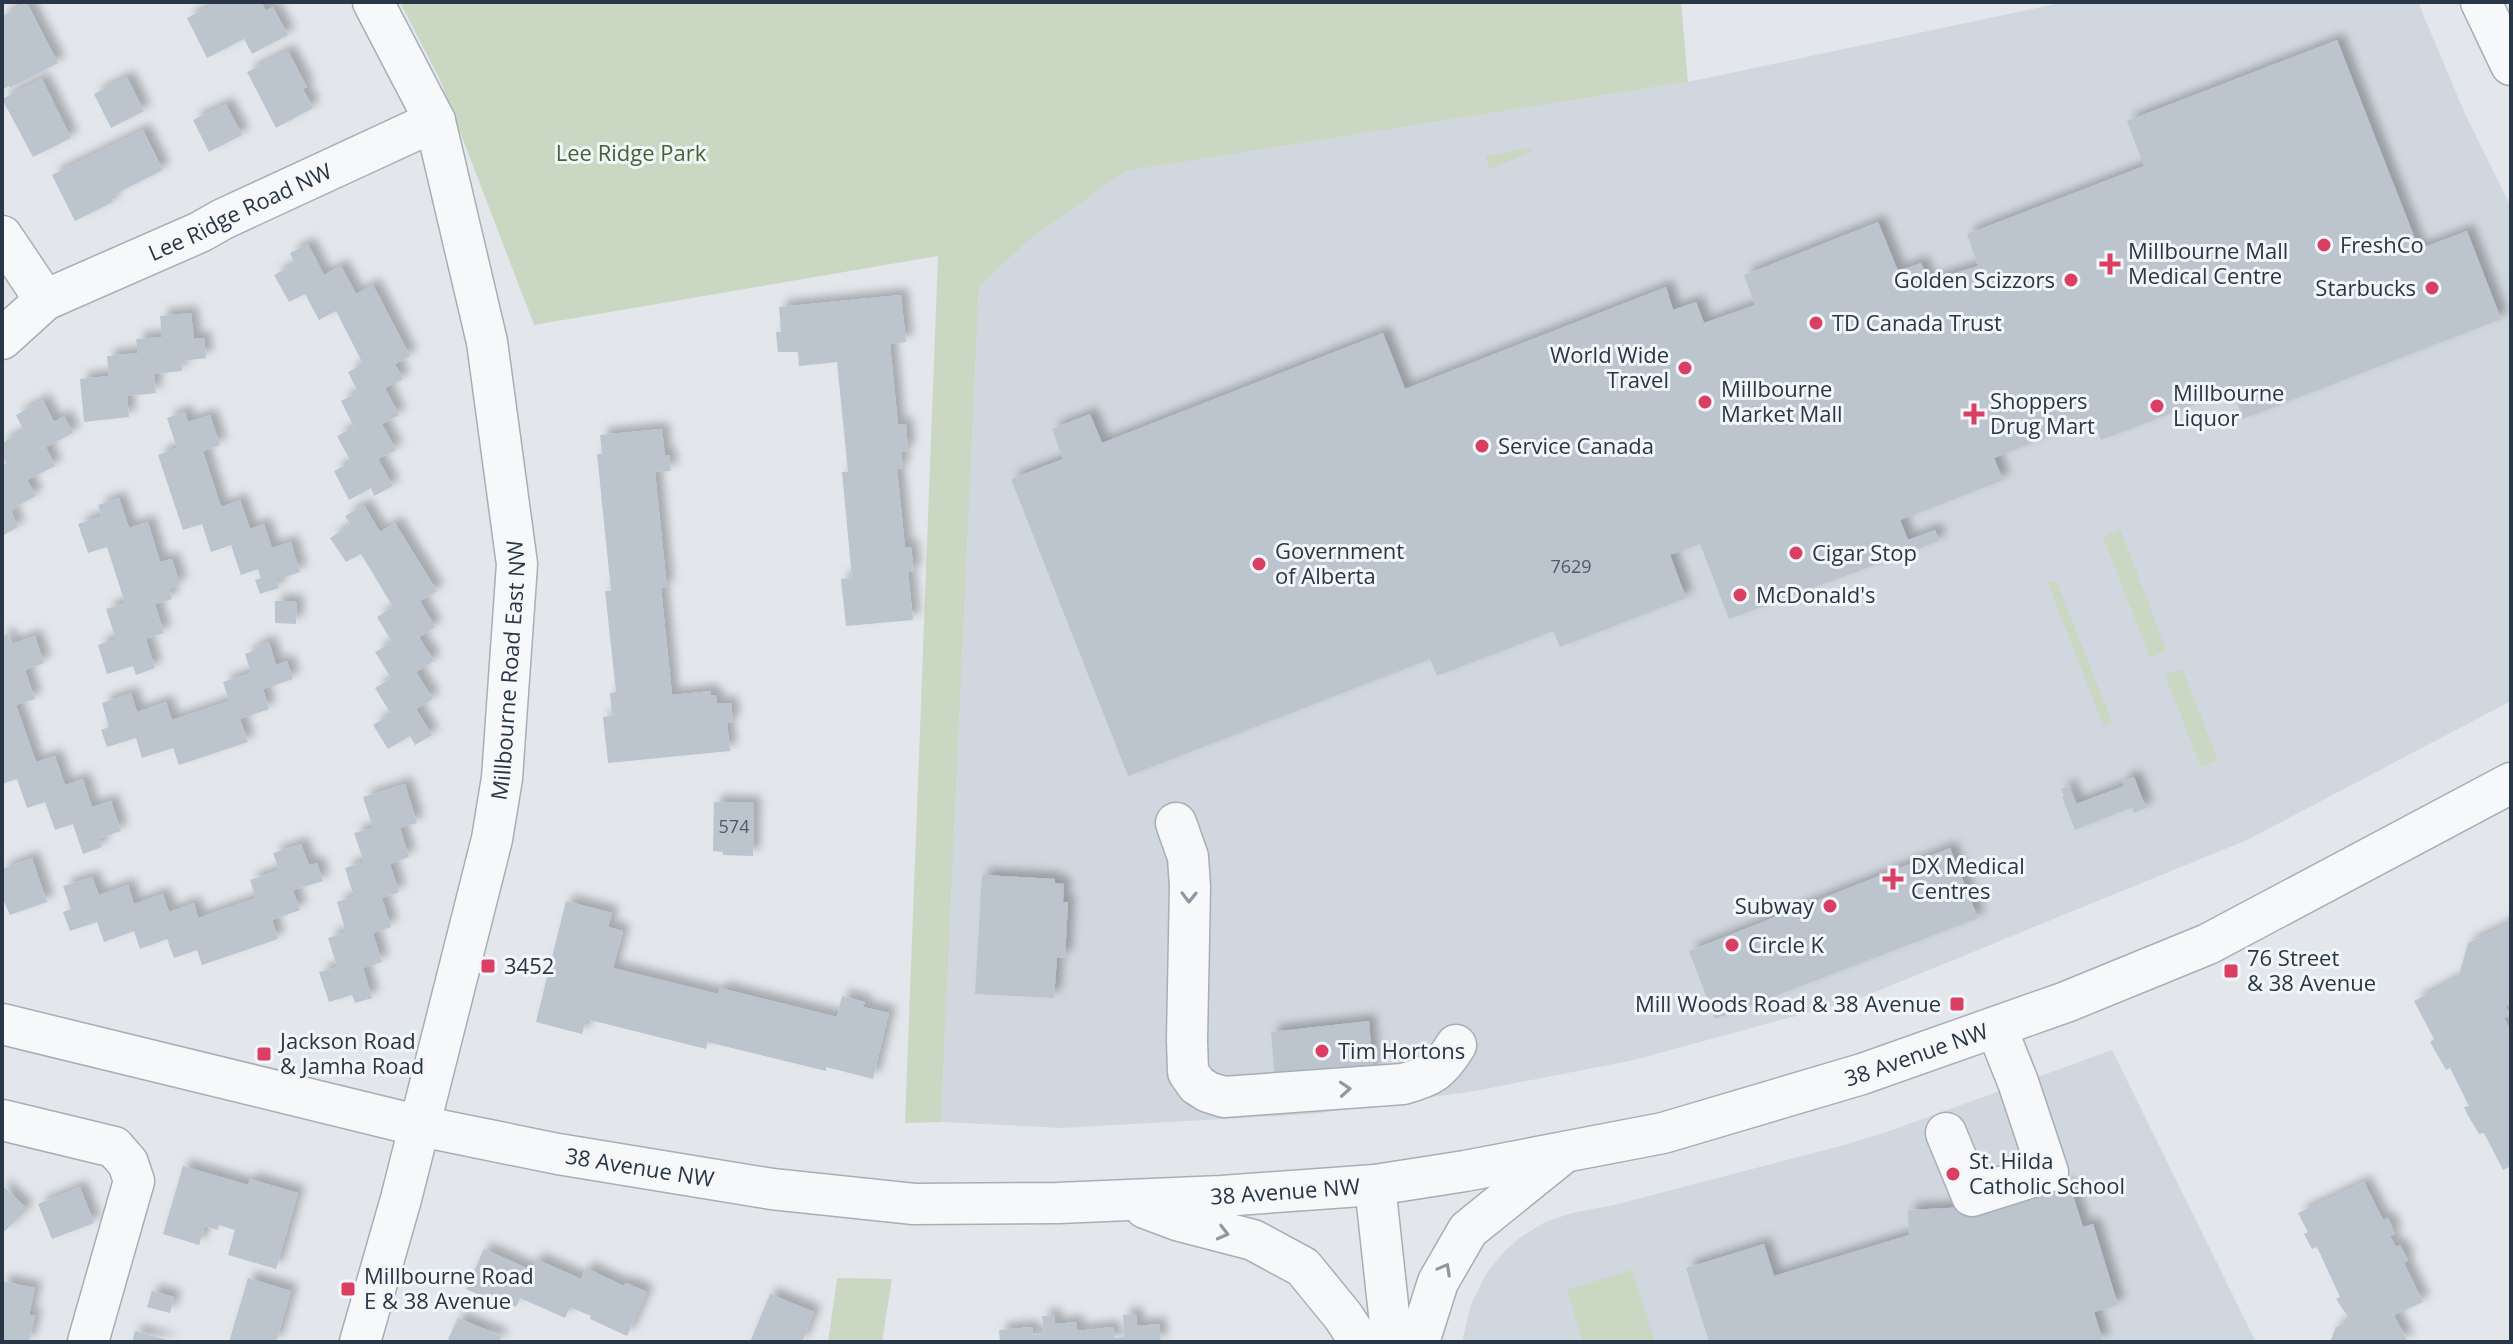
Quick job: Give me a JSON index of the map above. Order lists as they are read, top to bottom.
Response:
{
  "streets": {
    "street": ["Lee Ridge Road NW", "Millbourne Road East NW", "38 Avenue NW"]
  },
  "crossings": [
    ["Lee Ridge Road NW", "Millbourne Road East NW"],
    ["Millbourne Road East NW", "38 Avenue NW"]
  ],
  "parks": ["Lee Ridge Park"],
  "places": {
    "other": [
      "FreshCo",
      "Golden Scizzors",
      "Starbucks",
      "TD Canada Trust",
      "World Wide Travel",
      "Millbourne Market Mall",
      "Millbourne Liquor",
      "Service Canada",
      "Cigar Stop",
      "Government of Alberta",
      "McDonald's",
      "Subway",
      "Circle K",
      "Tim Hortons",
      "St. Hilda Catholic School"
    ],
    "health": ["Millbourne Mall Medical Centre", "Shoppers Drug Mart", "DX Medical Centres"],
    "transit": [
      "3452",
      "76 Street & 38 Avenue",
      "Mill Woods Road & 38 Avenue",
      "Jackson Road & Jamha Road",
      "Millbourne Road E & 38 Avenue"
    ]
  },
  "house_numbers": ["7629", "574"]
}
